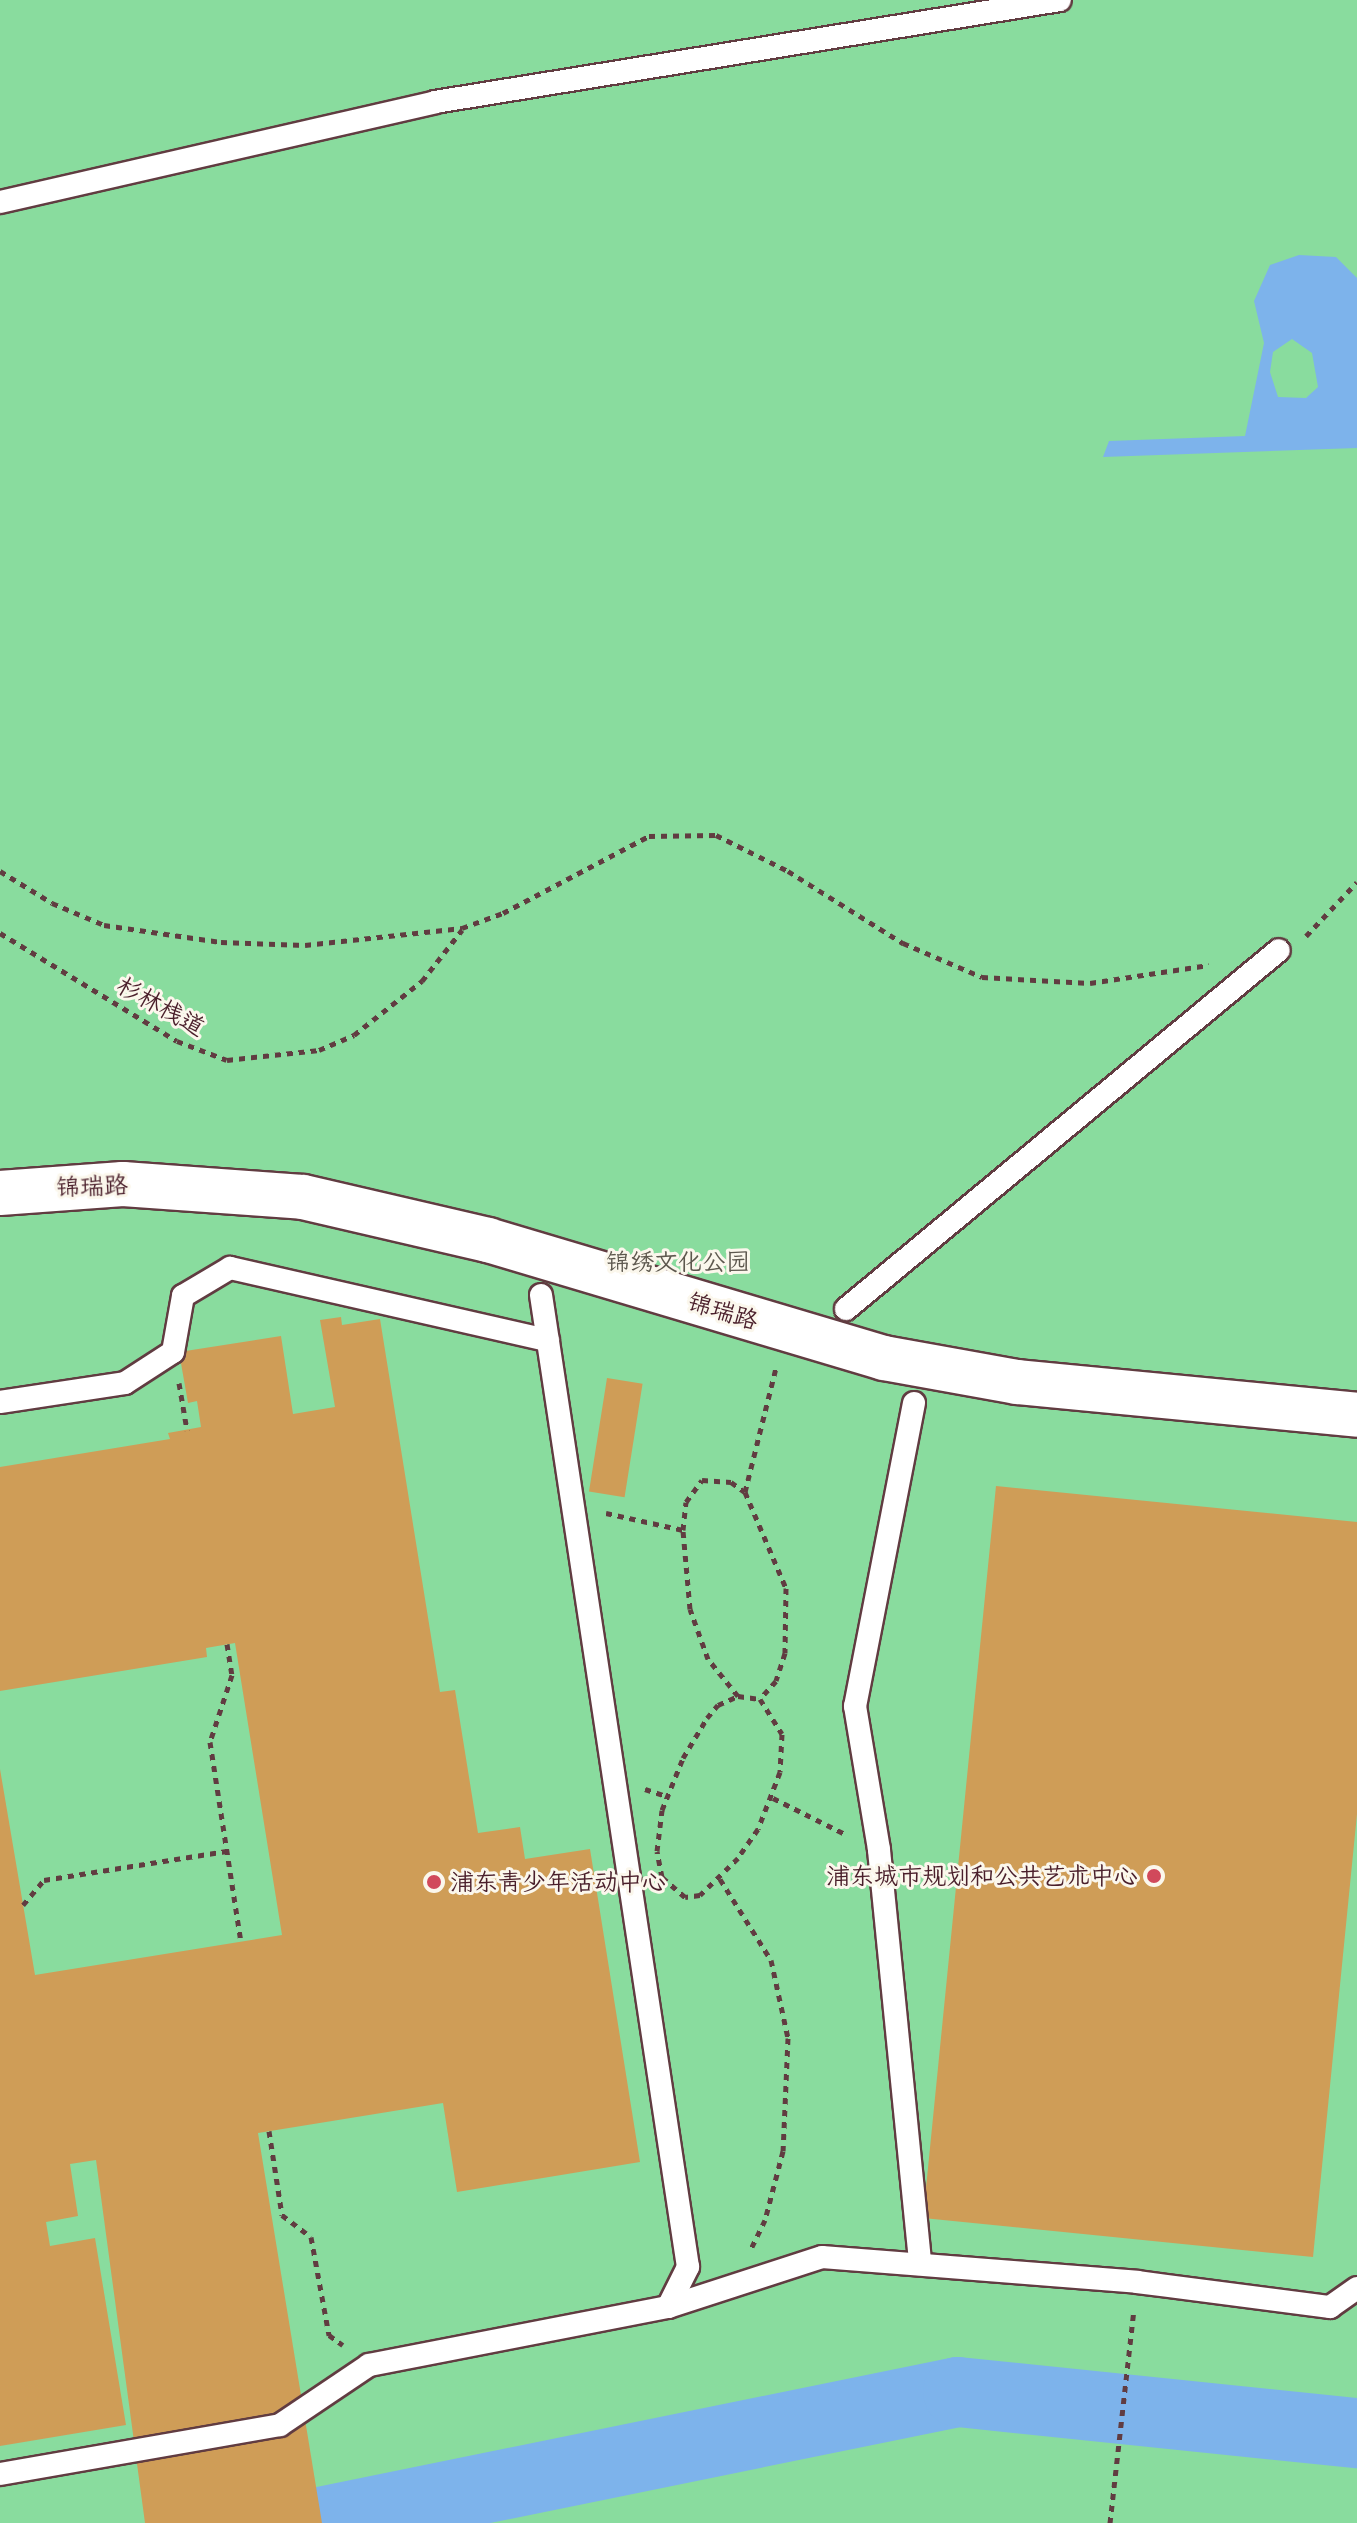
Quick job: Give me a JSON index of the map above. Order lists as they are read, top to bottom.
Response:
{
  "streets": {
    "street": ["锦瑞路"],
    "path": ["杉林栈道"]
  },
  "parks": ["锦绣文化公园"],
  "places": ["浦东城市规划和公共艺术中心", "浦东青少年活动中心"]
}
